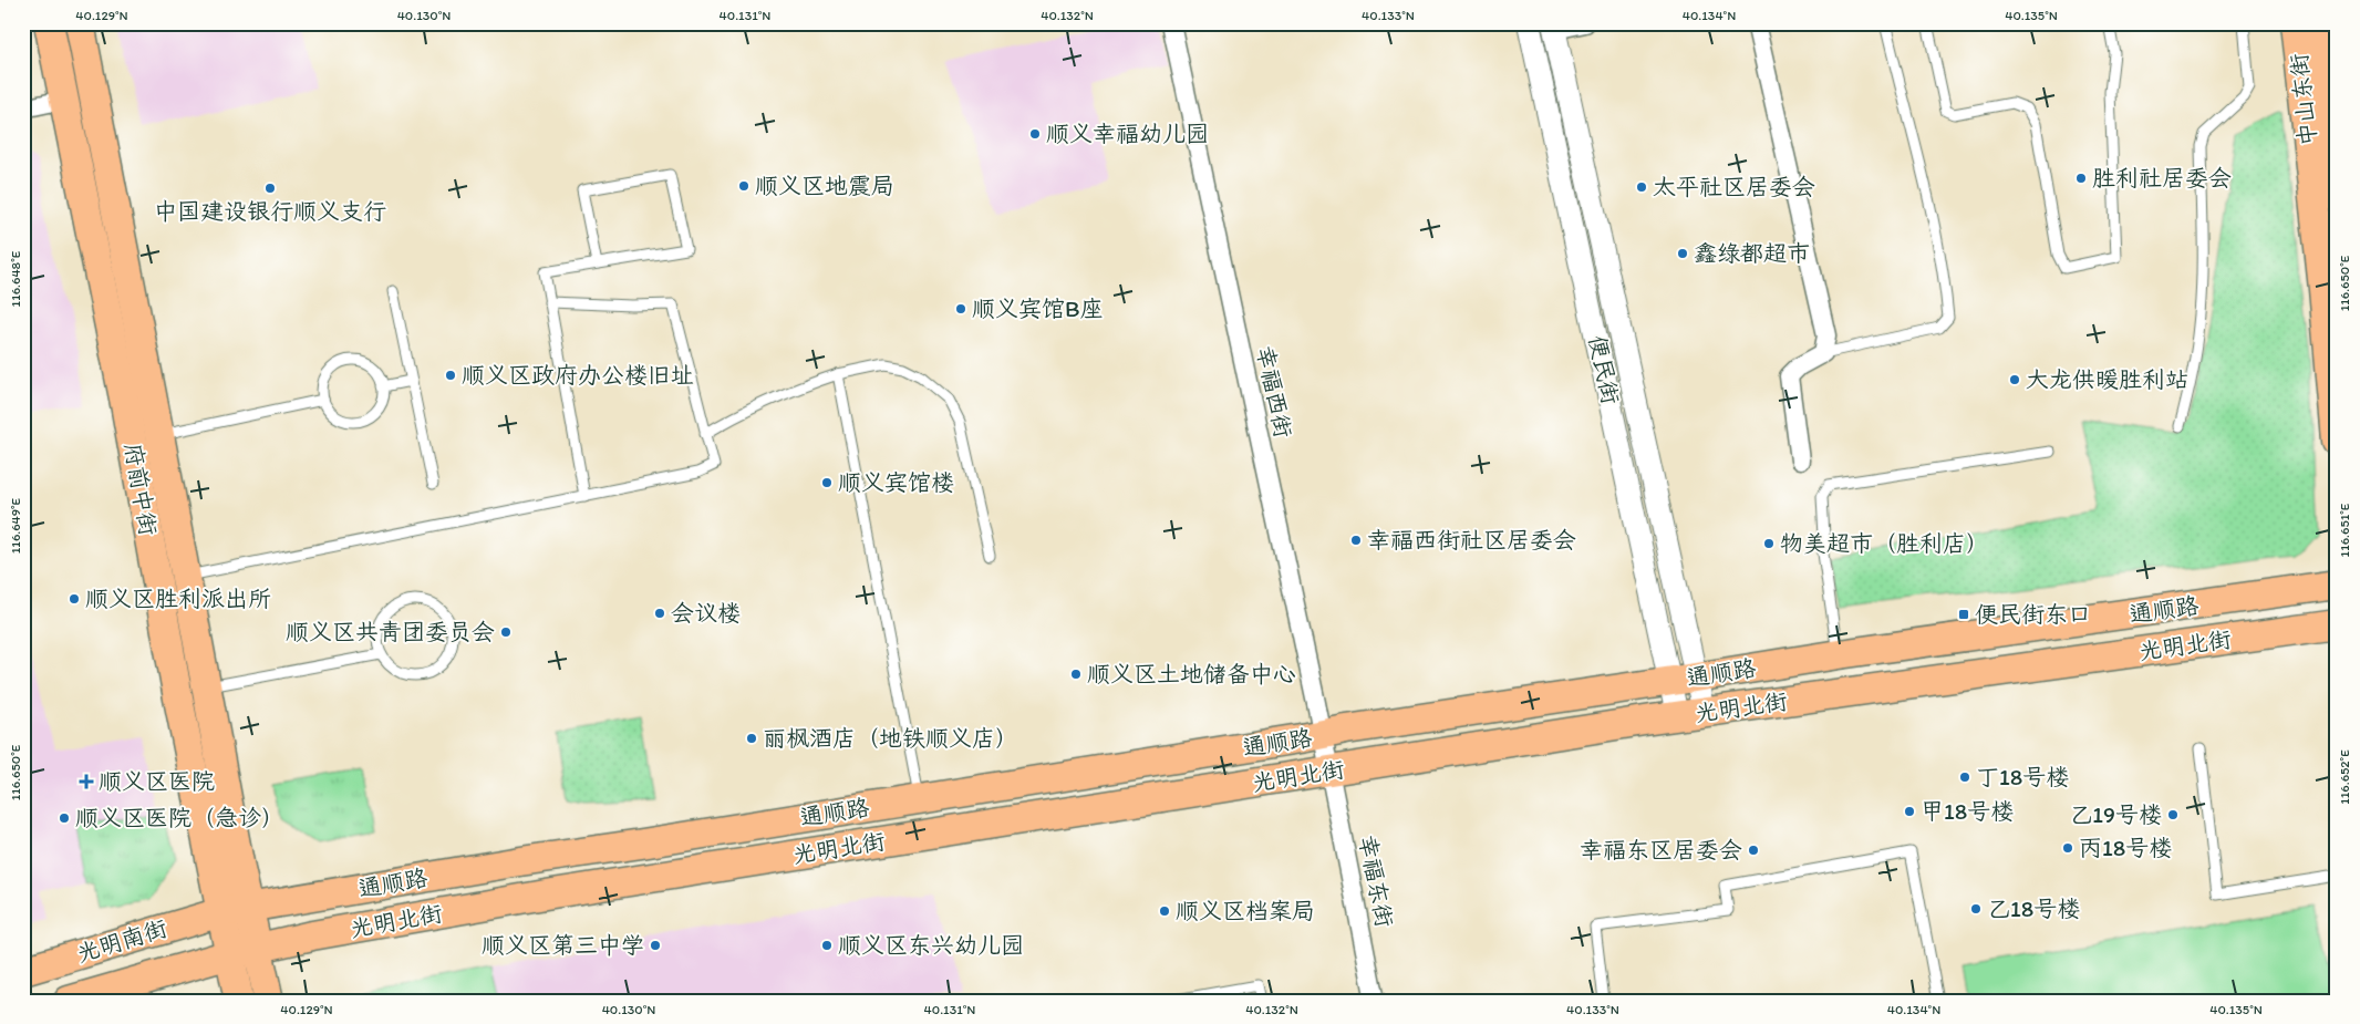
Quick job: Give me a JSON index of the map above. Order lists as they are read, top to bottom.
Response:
{
  "streets": {
    "main road": [
      "中山东街",
      "府前中街",
      "通顺路",
      "光明北街",
      "光明南街"
    ],
    "street": ["便民街", "幸福西街", "幸福东街"]
  },
  "crossings": [
    ["便民街", "通顺路"],
    ["便民街", "光明北街"],
    ["幸福西街", "通顺路"],
    ["幸福西街", "光明北街"],
    ["幸福西街", "幸福东街"],
    ["府前中街", "通顺路"],
    ["府前中街", "光明北街"],
    ["府前中街", "光明南街"],
    ["通顺路", "光明南街"],
    ["光明北街", "幸福东街"]
  ],
  "places": {
    "other": [
      "顺义幸福幼儿园",
      "胜利社居委会",
      "顺义区地震局",
      "太平社区居委会",
      "中国建设银行顺义支行",
      "鑫绿都超市",
      "顺义宾馆B座",
      "顺义区政府办公楼旧址",
      "大龙供暖胜利站",
      "顺义宾馆楼",
      "幸福西街社区居委会",
      "物美超市（胜利店）",
      "顺义区胜利派出所",
      "会议楼",
      "顺义区共青团委员会",
      "顺义区土地储备中心",
      "丽枫酒店（地铁顺义店）",
      "丁18号楼",
      "甲18号楼",
      "乙19号楼",
      "顺义区医院（急诊）",
      "丙18号楼",
      "幸福东区居委会",
      "乙18号楼",
      "顺义区档案局",
      "顺义区第三中学",
      "顺义区东兴幼儿园"
    ],
    "transit": ["便民街东口"],
    "health": ["顺义区医院"]
  },
  "coordinates": [
    "40.129°N",
    "40.130°N",
    "40.131°N",
    "40.132°N",
    "40.133°N",
    "40.134°N",
    "40.135°N",
    "116.648°E",
    "116.650°E",
    "116.649°E",
    "116.651°E",
    "116.652°E"
  ]
}
